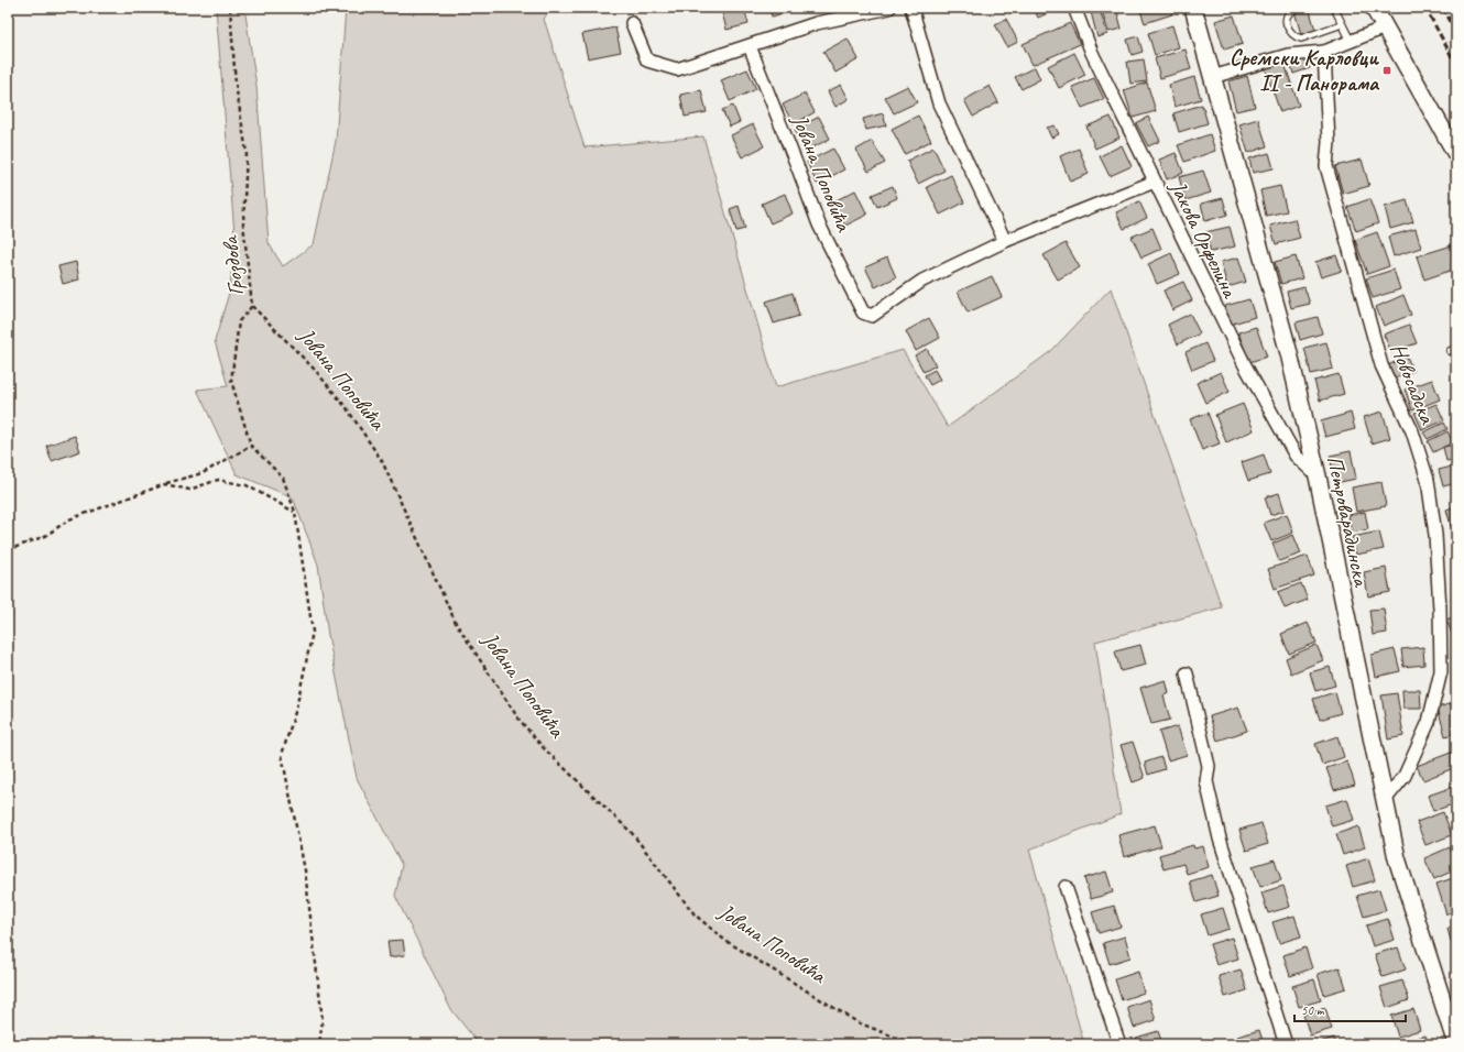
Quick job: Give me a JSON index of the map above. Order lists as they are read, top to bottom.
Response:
{
  "streets": {
    "street": [
      "Јована Поповића",
      "Јакова Орфелина",
      "Новосадска",
      "Петроварадинска"
    ],
    "path": ["Гроздова"]
  },
  "crossings": [
    ["Јована Поповића", "Гроздова"],
    ["Јакова Орфелина", "Петроварадинска"],
    ["Новосадска", "Петроварадинска"]
  ],
  "places": {
    "transit": ["Сремски Карловци II - Панорама"]
  },
  "scale_bar": "50 m"
}
